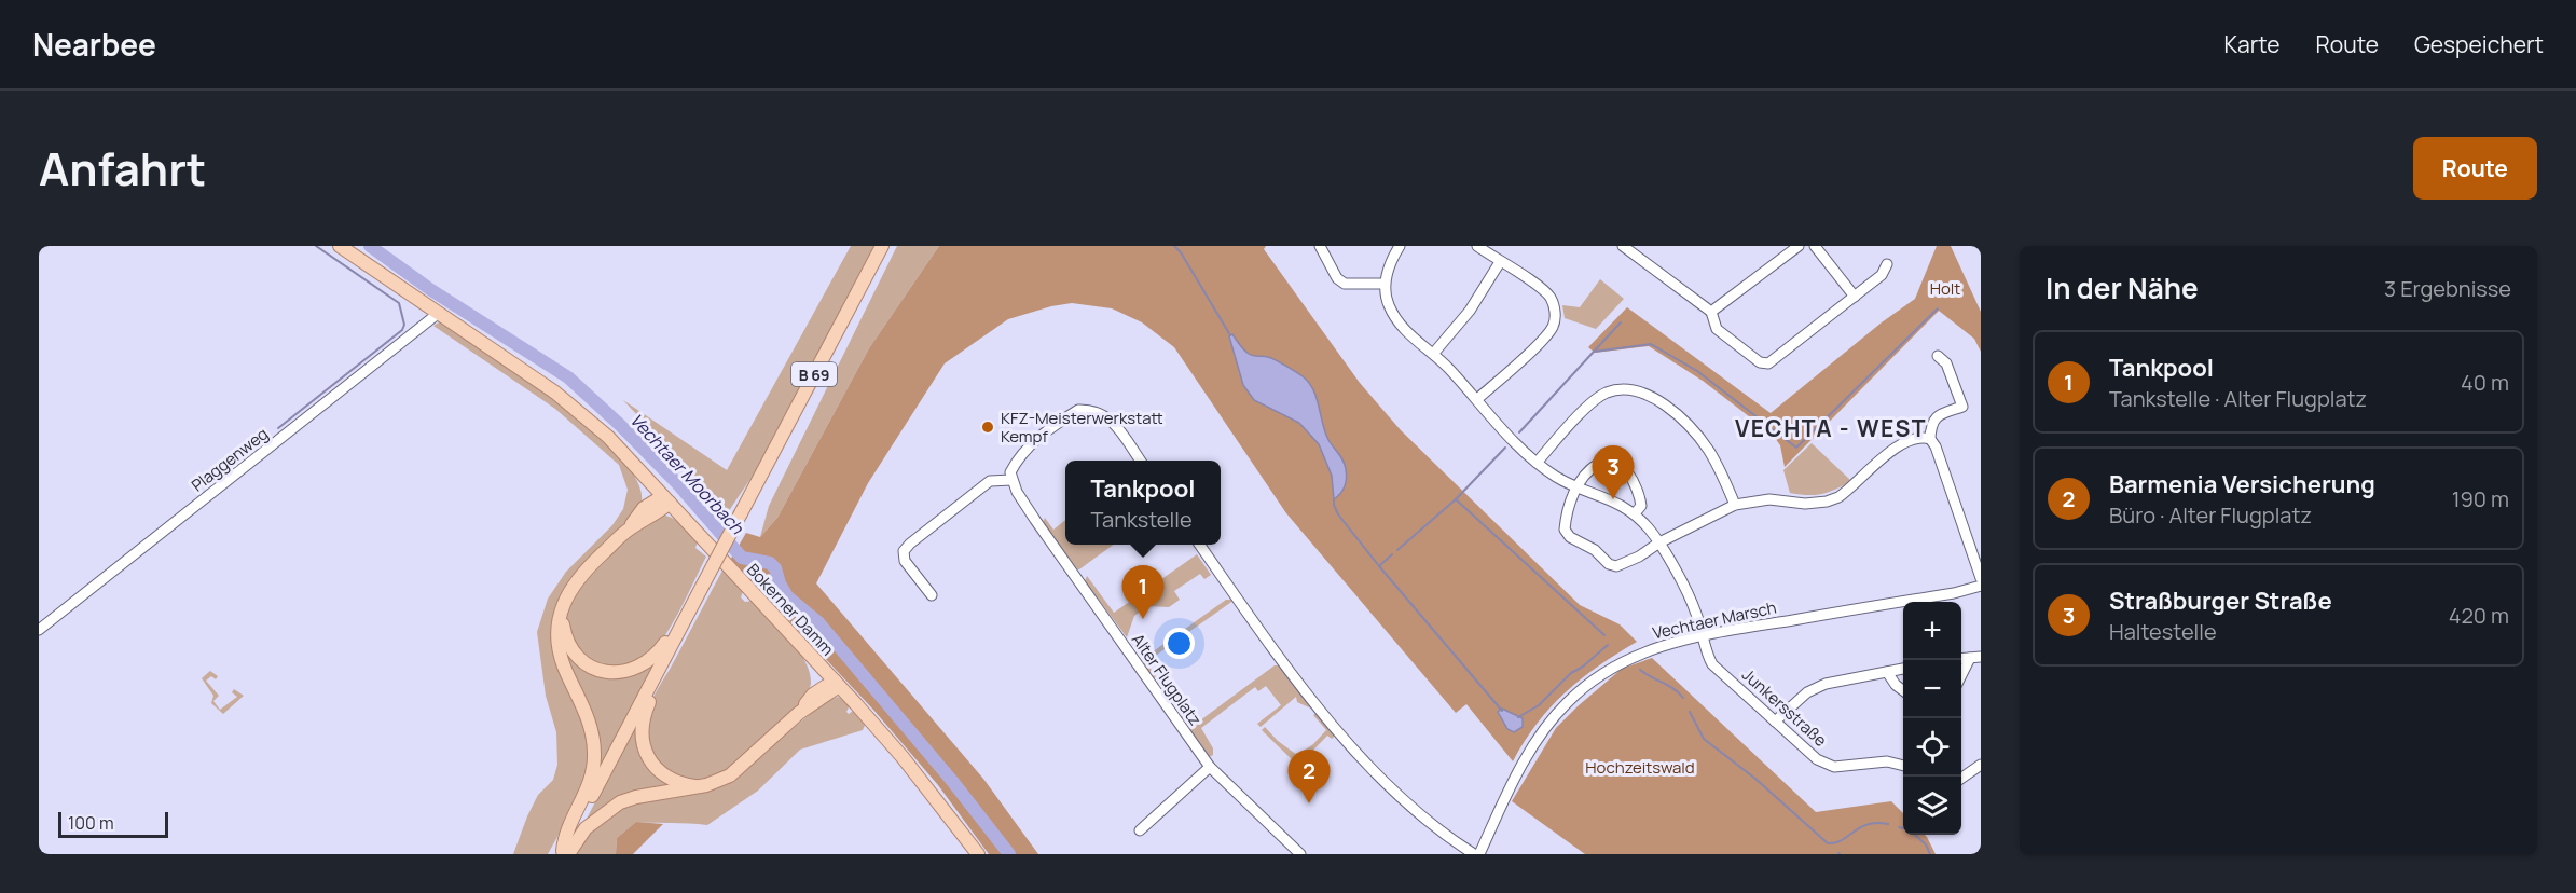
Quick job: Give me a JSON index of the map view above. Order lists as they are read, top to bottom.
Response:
{
  "streets": {
    "main road": ["B 69", "Bokerner Damm"],
    "street": [
      "Plaggenweg",
      "Vechtaer Marsch",
      "Alter Flugplatz",
      "Junkersstraße"
    ]
  },
  "crossings": [
    ["Plaggenweg", "Bokerner Damm"],
    ["Vechtaer Marsch", "Junkersstraße"]
  ],
  "districts": ["VECHTA - WEST"],
  "water": ["Vechtaer Moorbach"],
  "parks": ["Holt", "Hochzeitswald"],
  "places": ["KFZ-Meisterwerkstatt Kempf"],
  "scale_bar": "100 m",
  "page": {
    "header": "Nearbee",
    "nav": ["Karte", "Route", "Gespeichert"],
    "title": "Anfahrt",
    "buttons": "Route",
    "heading": ["In der Nähe", "3 Ergebnisse"],
    "list": [
      {
        "mark": "1",
        "name": "Tankpool",
        "note": "Tankstelle · Alter Flugplatz",
        "value": "40 m"
      },
      {
        "mark": "2",
        "name": "Barmenia Versicherung",
        "note": "Büro · Alter Flugplatz",
        "value": "190 m"
      },
      {
        "mark": "3",
        "name": "Straßburger Straße",
        "note": "Haltestelle",
        "value": "420 m"
      }
    ],
    "pins": ["3", "1", "2"],
    "popup": ["Tankpool", "Tankstelle"],
    "map_buttons": ["+", "−"],
    "scale": "100 m"
  }
}
